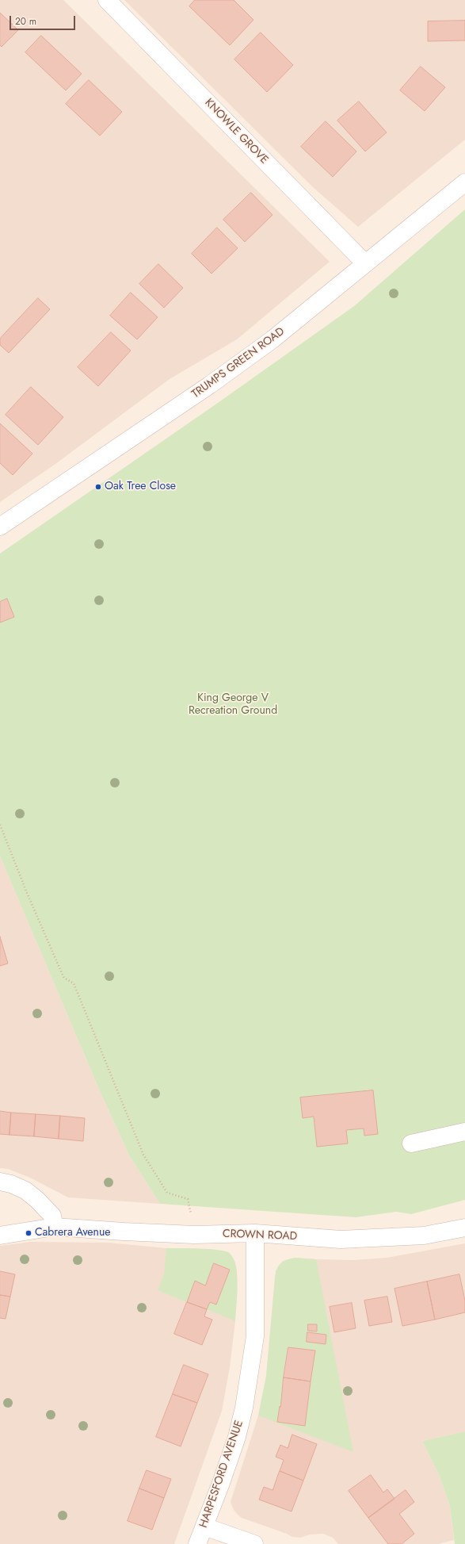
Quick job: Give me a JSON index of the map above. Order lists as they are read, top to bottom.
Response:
{
  "streets": {
    "street": [
      "KNOWLE GROVE",
      "TRUMPS GREEN ROAD",
      "CROWN ROAD",
      "HARPESFORD AVENUE"
    ]
  },
  "crossings": [
    ["KNOWLE GROVE", "TRUMPS GREEN ROAD"],
    ["CROWN ROAD", "HARPESFORD AVENUE"]
  ],
  "parks": ["King George V Recreation Ground"],
  "places": ["Oak Tree Close", "Cabrera Avenue"],
  "scale_bar": "20 m"
}
